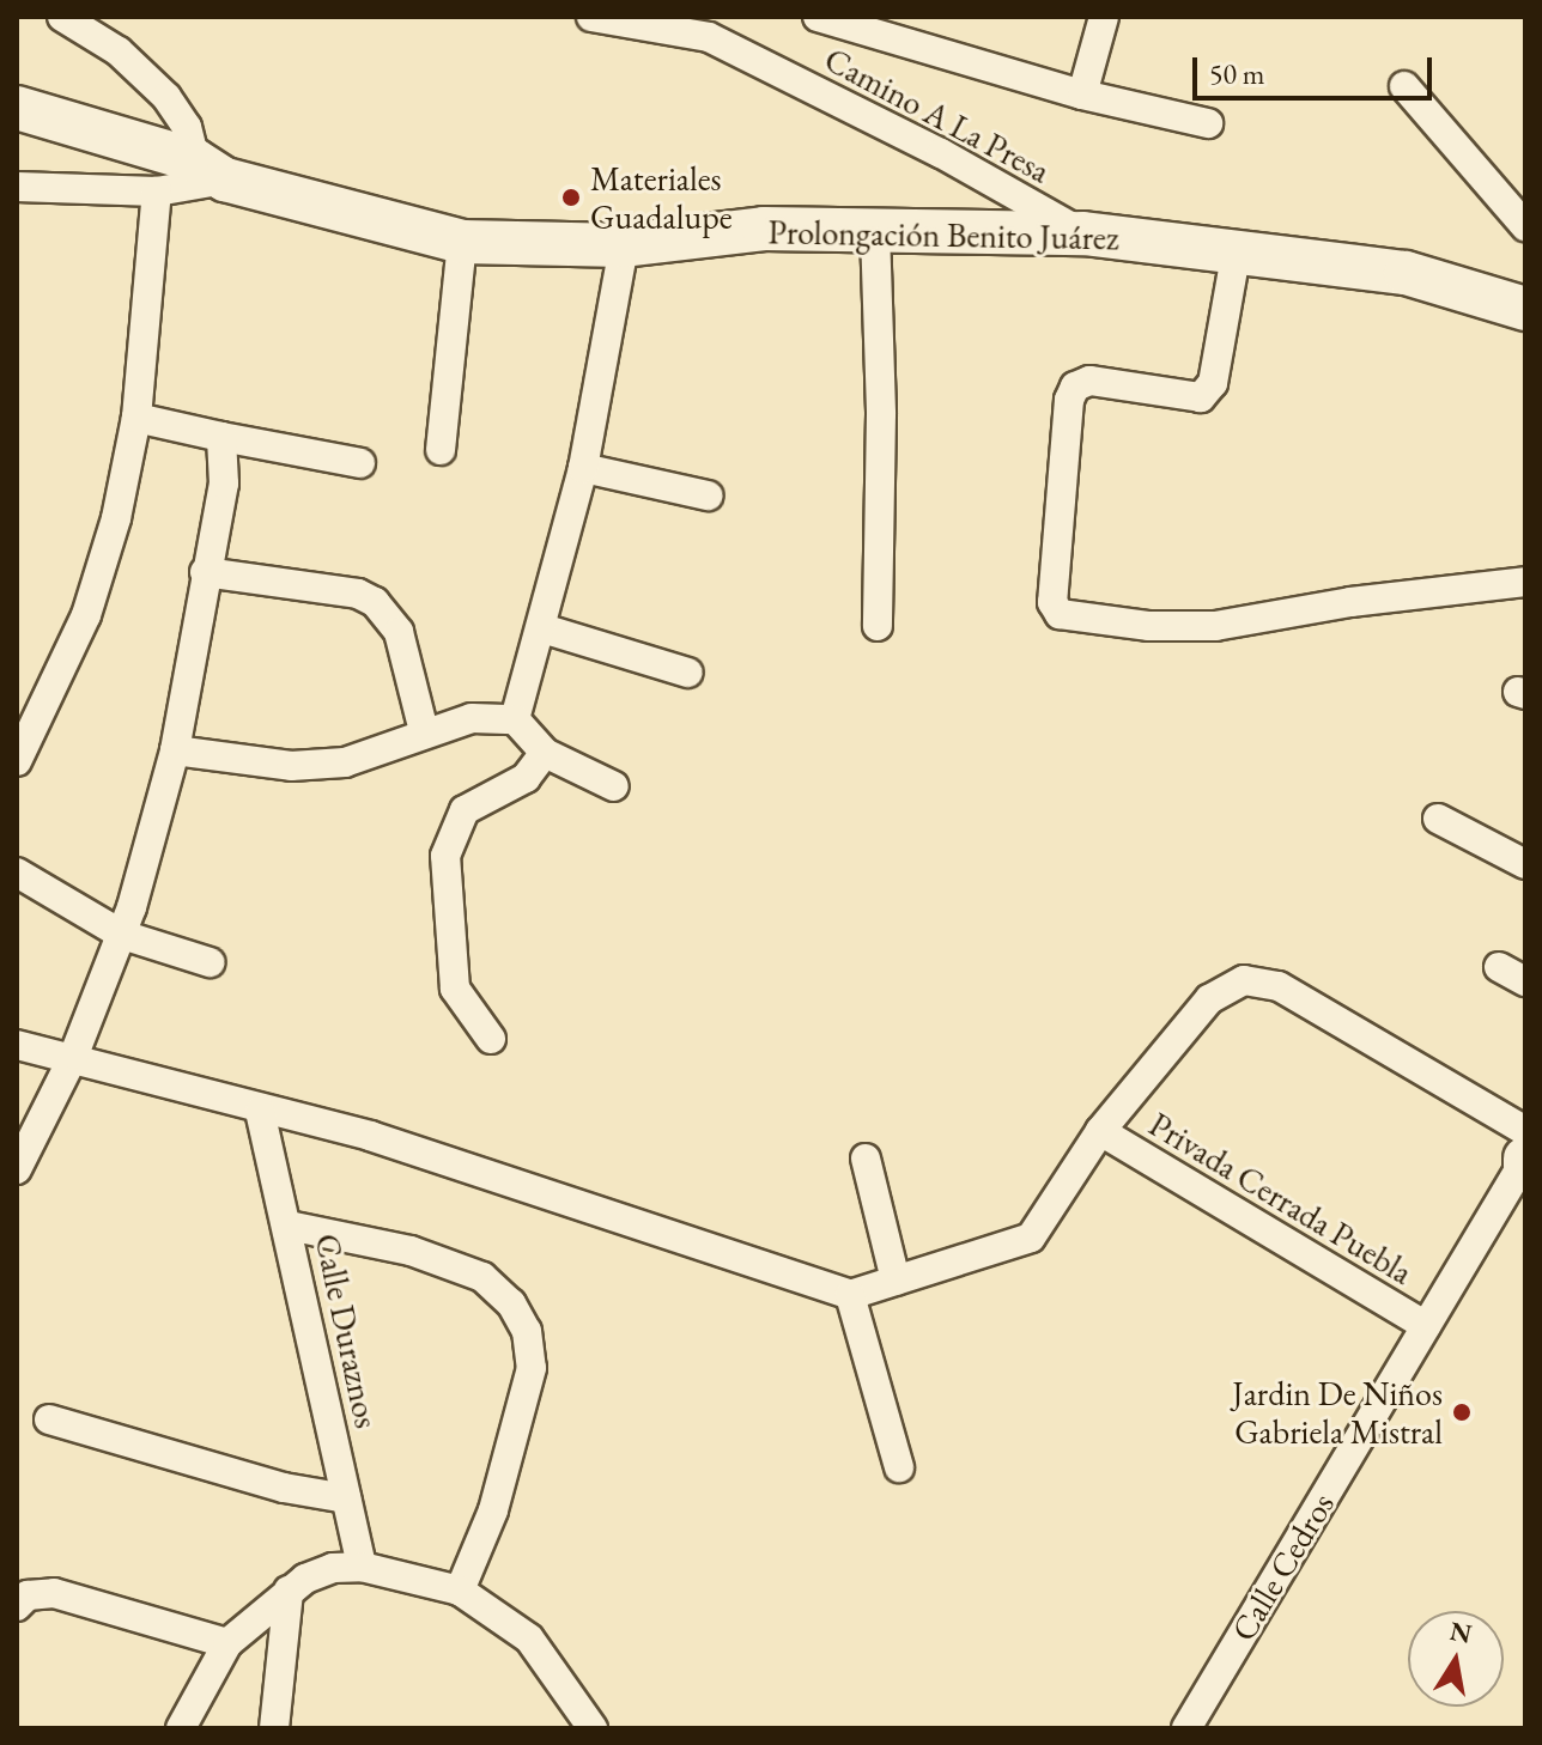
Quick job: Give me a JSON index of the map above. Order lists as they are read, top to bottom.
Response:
{
  "streets": {
    "street": [
      "Camino A La Presa",
      "Prolongación Benito Juárez",
      "Privada Cerrada Puebla",
      "Calle Duraznos",
      "Calle Cedros"
    ]
  },
  "crossings": [
    ["Camino A La Presa", "Prolongación Benito Juárez"],
    ["Privada Cerrada Puebla", "Calle Cedros"]
  ],
  "places": ["Materiales Guadalupe", "Jardin De Niños Gabriela Mistral"],
  "scale_bar": "50 m",
  "north": "top"
}
